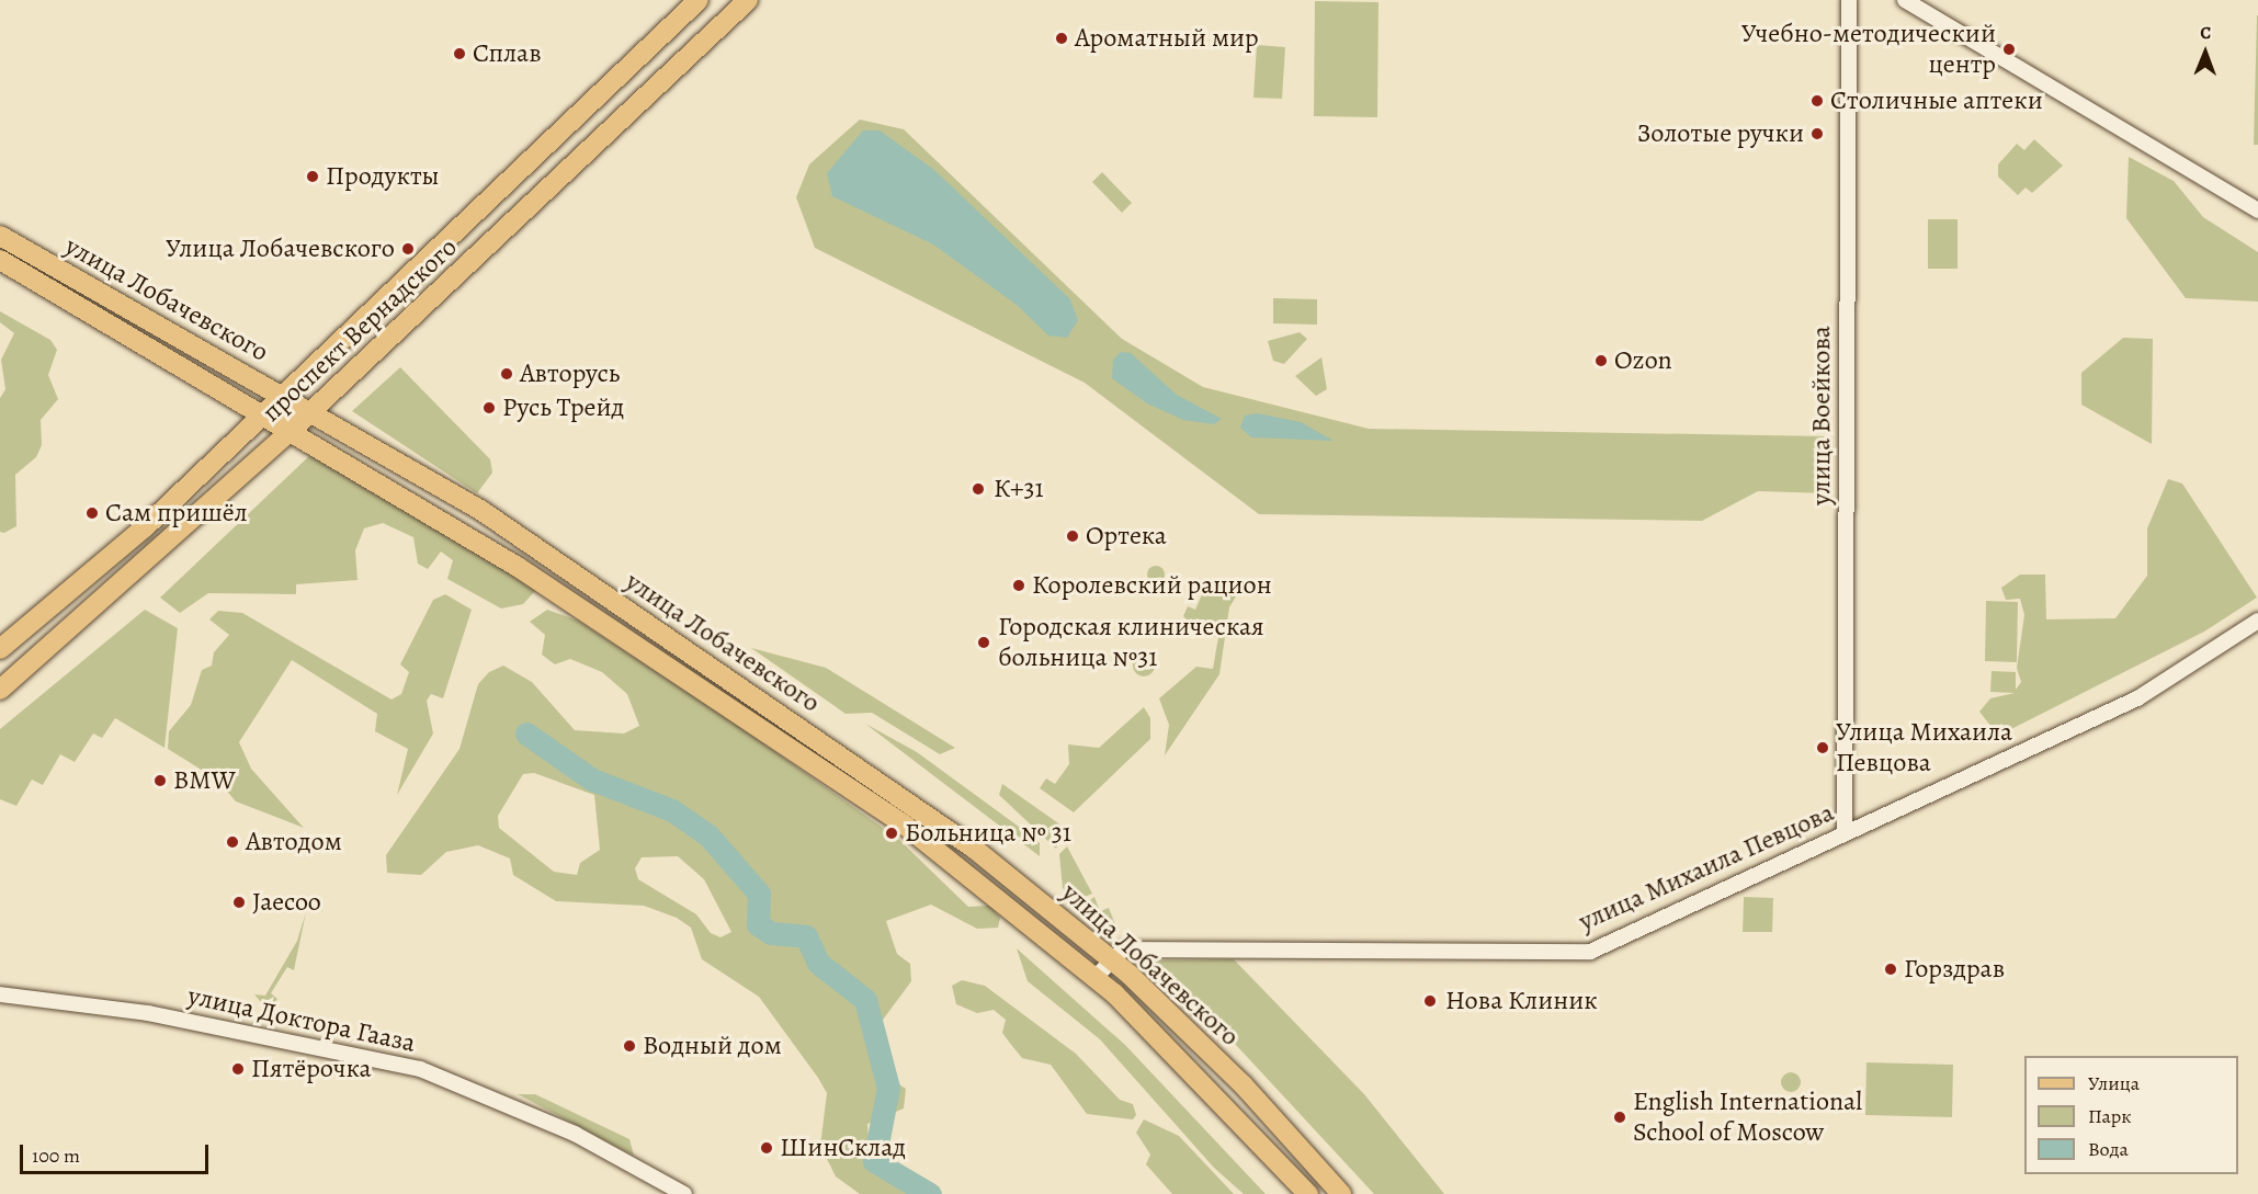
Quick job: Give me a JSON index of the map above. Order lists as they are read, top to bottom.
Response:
{
  "streets": {
    "main road": ["улица Лобачевского", "проспект Вернадского"],
    "street": ["улица Воейкова", "улица Михаила Певцова", "улица Доктора Гааза"]
  },
  "crossings": [
    ["улица Лобачевского", "проспект Вернадского"],
    ["улица Лобачевского", "улица Михаила Певцова"],
    ["улица Воейкова", "улица Михаила Певцова"]
  ],
  "places": [
    "Ароматный мир",
    "Учебно-методический центр",
    "Сплав",
    "Столичные аптеки",
    "Золотые ручки",
    "Продукты",
    "Улица Лобачевского",
    "Ozon",
    "Авторусь",
    "Русь Трейд",
    "К+31",
    "Сам пришёл",
    "Ортека",
    "Королевский рацион",
    "Городская клиническая больница №31",
    "Улица Михаила Певцова",
    "BMW",
    "Больница № 31",
    "Автодом",
    "Jaecoo",
    "Горздрав",
    "Нова Клиник",
    "Водный дом",
    "Пятёрочка",
    "English International School of Moscow",
    "ШинСклад"
  ],
  "legend": ["Улица", "Парк", "Вода"],
  "scale_bar": "100 m",
  "north": "top"
}
